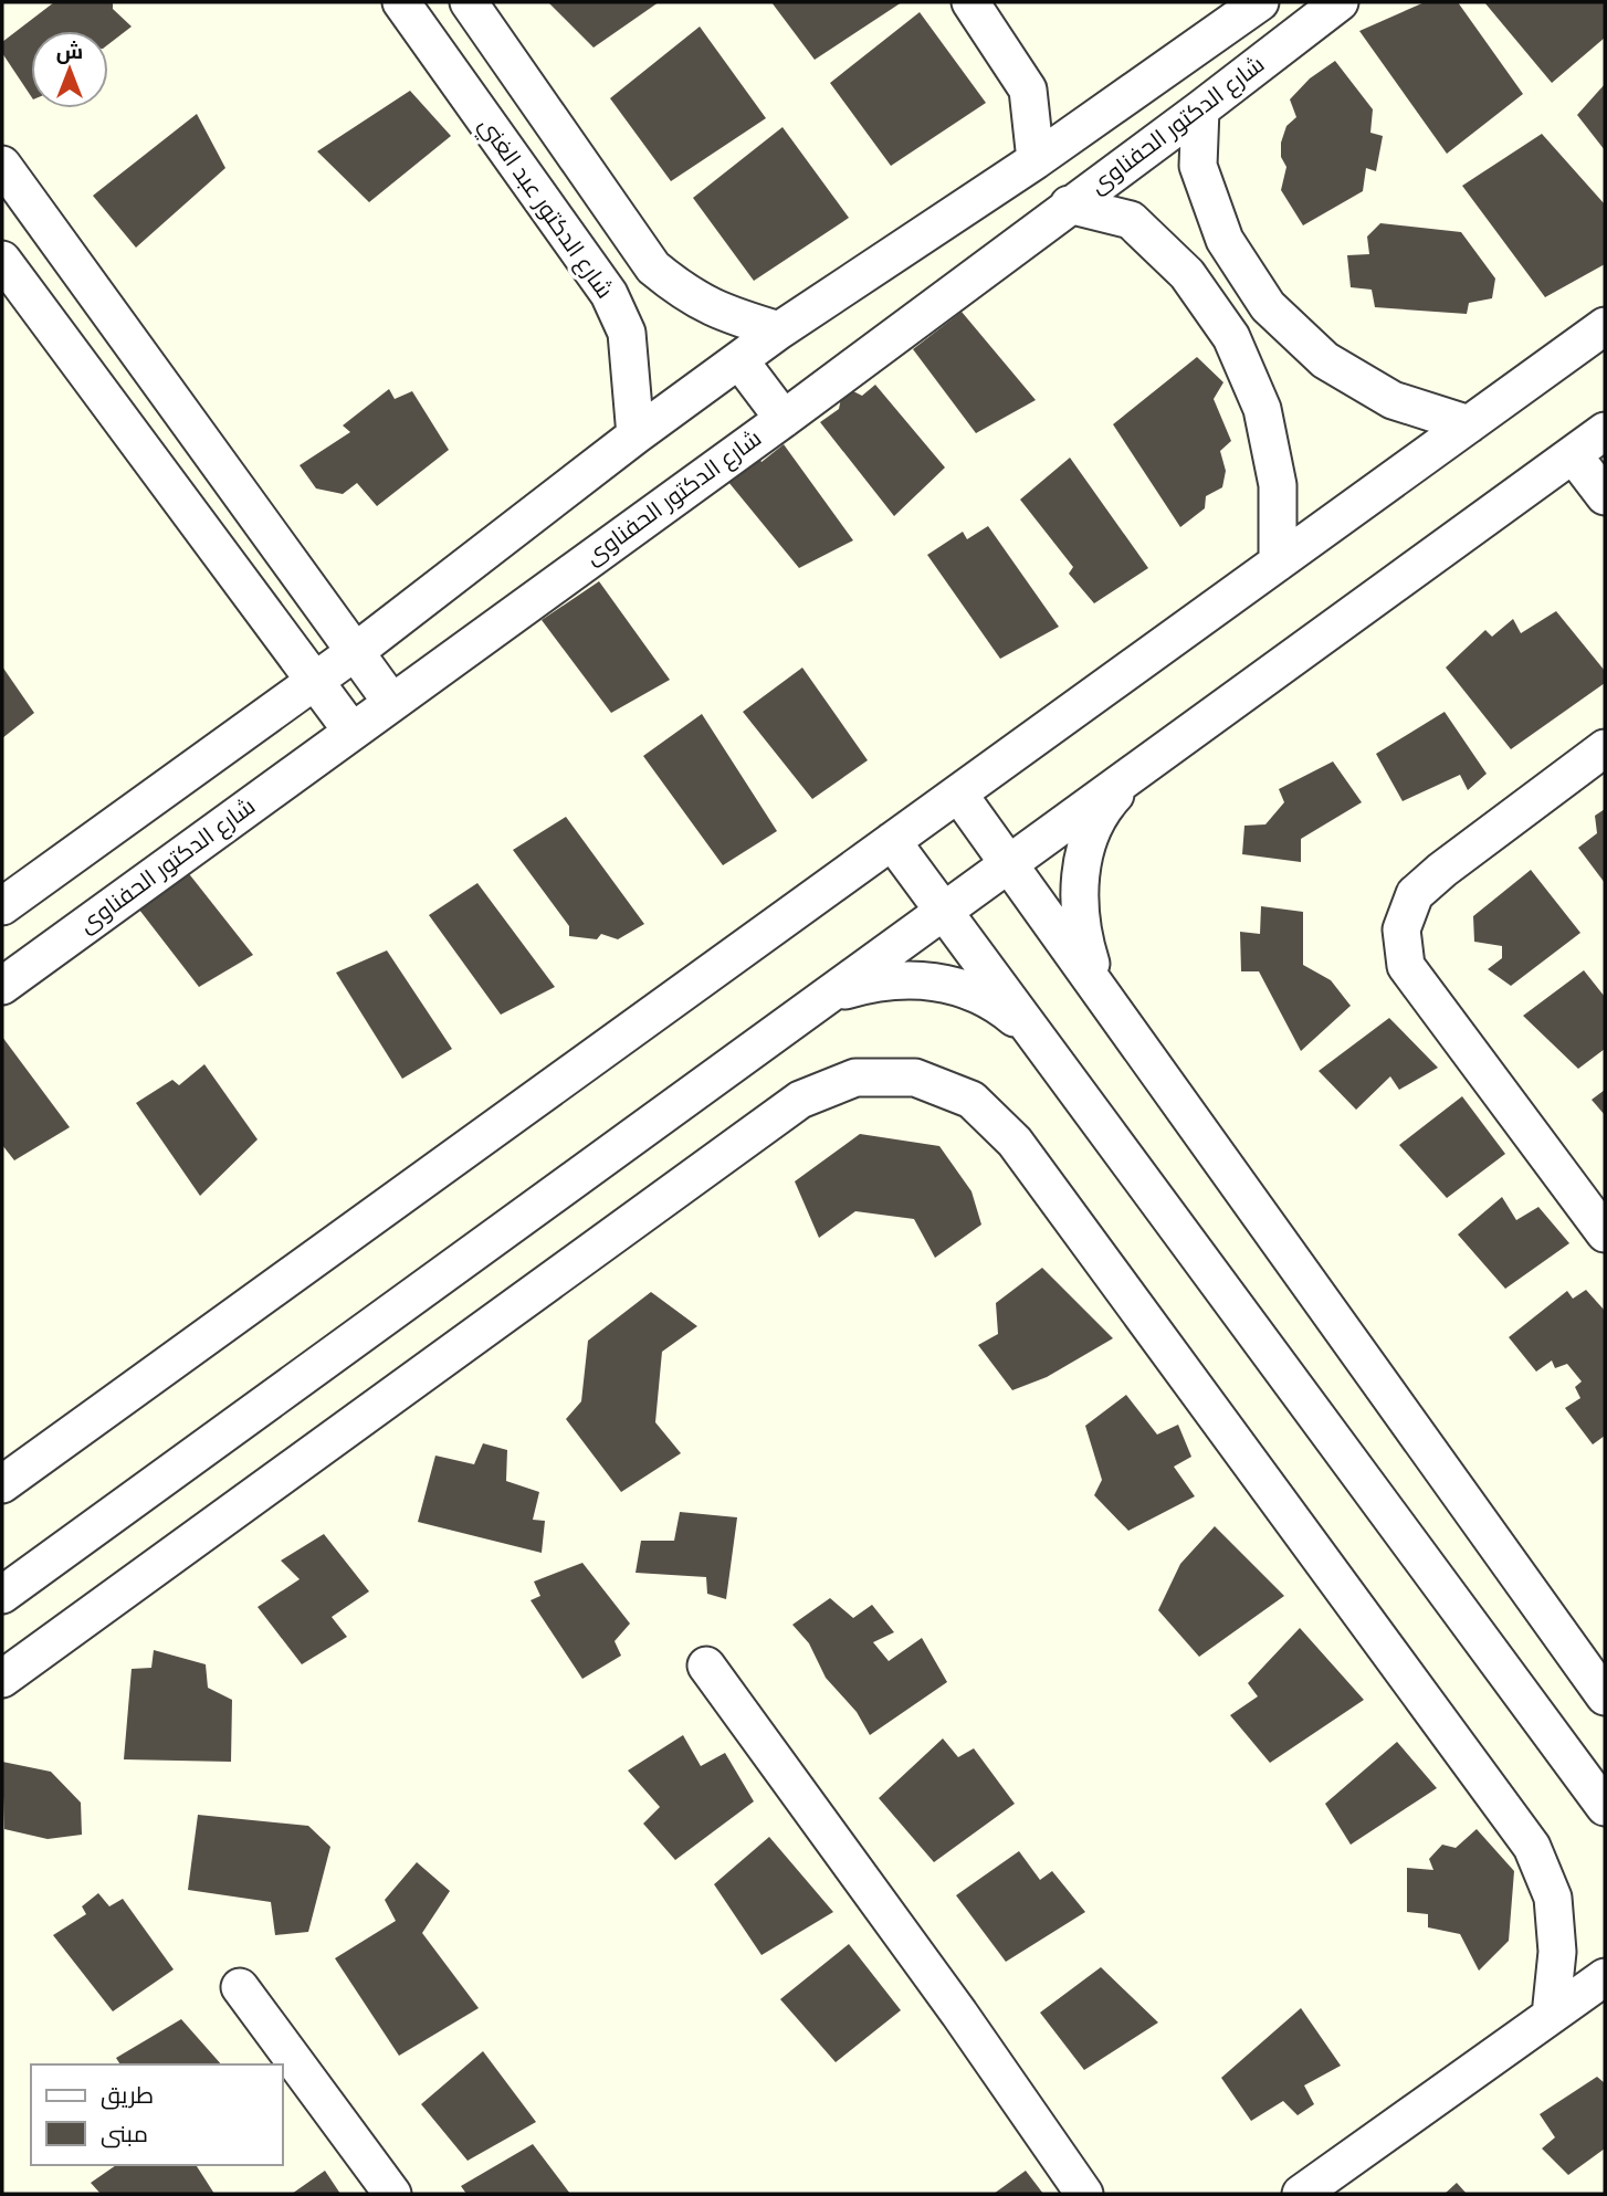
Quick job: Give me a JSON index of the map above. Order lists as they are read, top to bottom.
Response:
{
  "streets": {
    "street": ["شارع الدكتور الحفناوى", "شارع الدكتور عبد الغني"]
  },
  "legend": ["طريق", "مبنى"],
  "north": "top"
}
